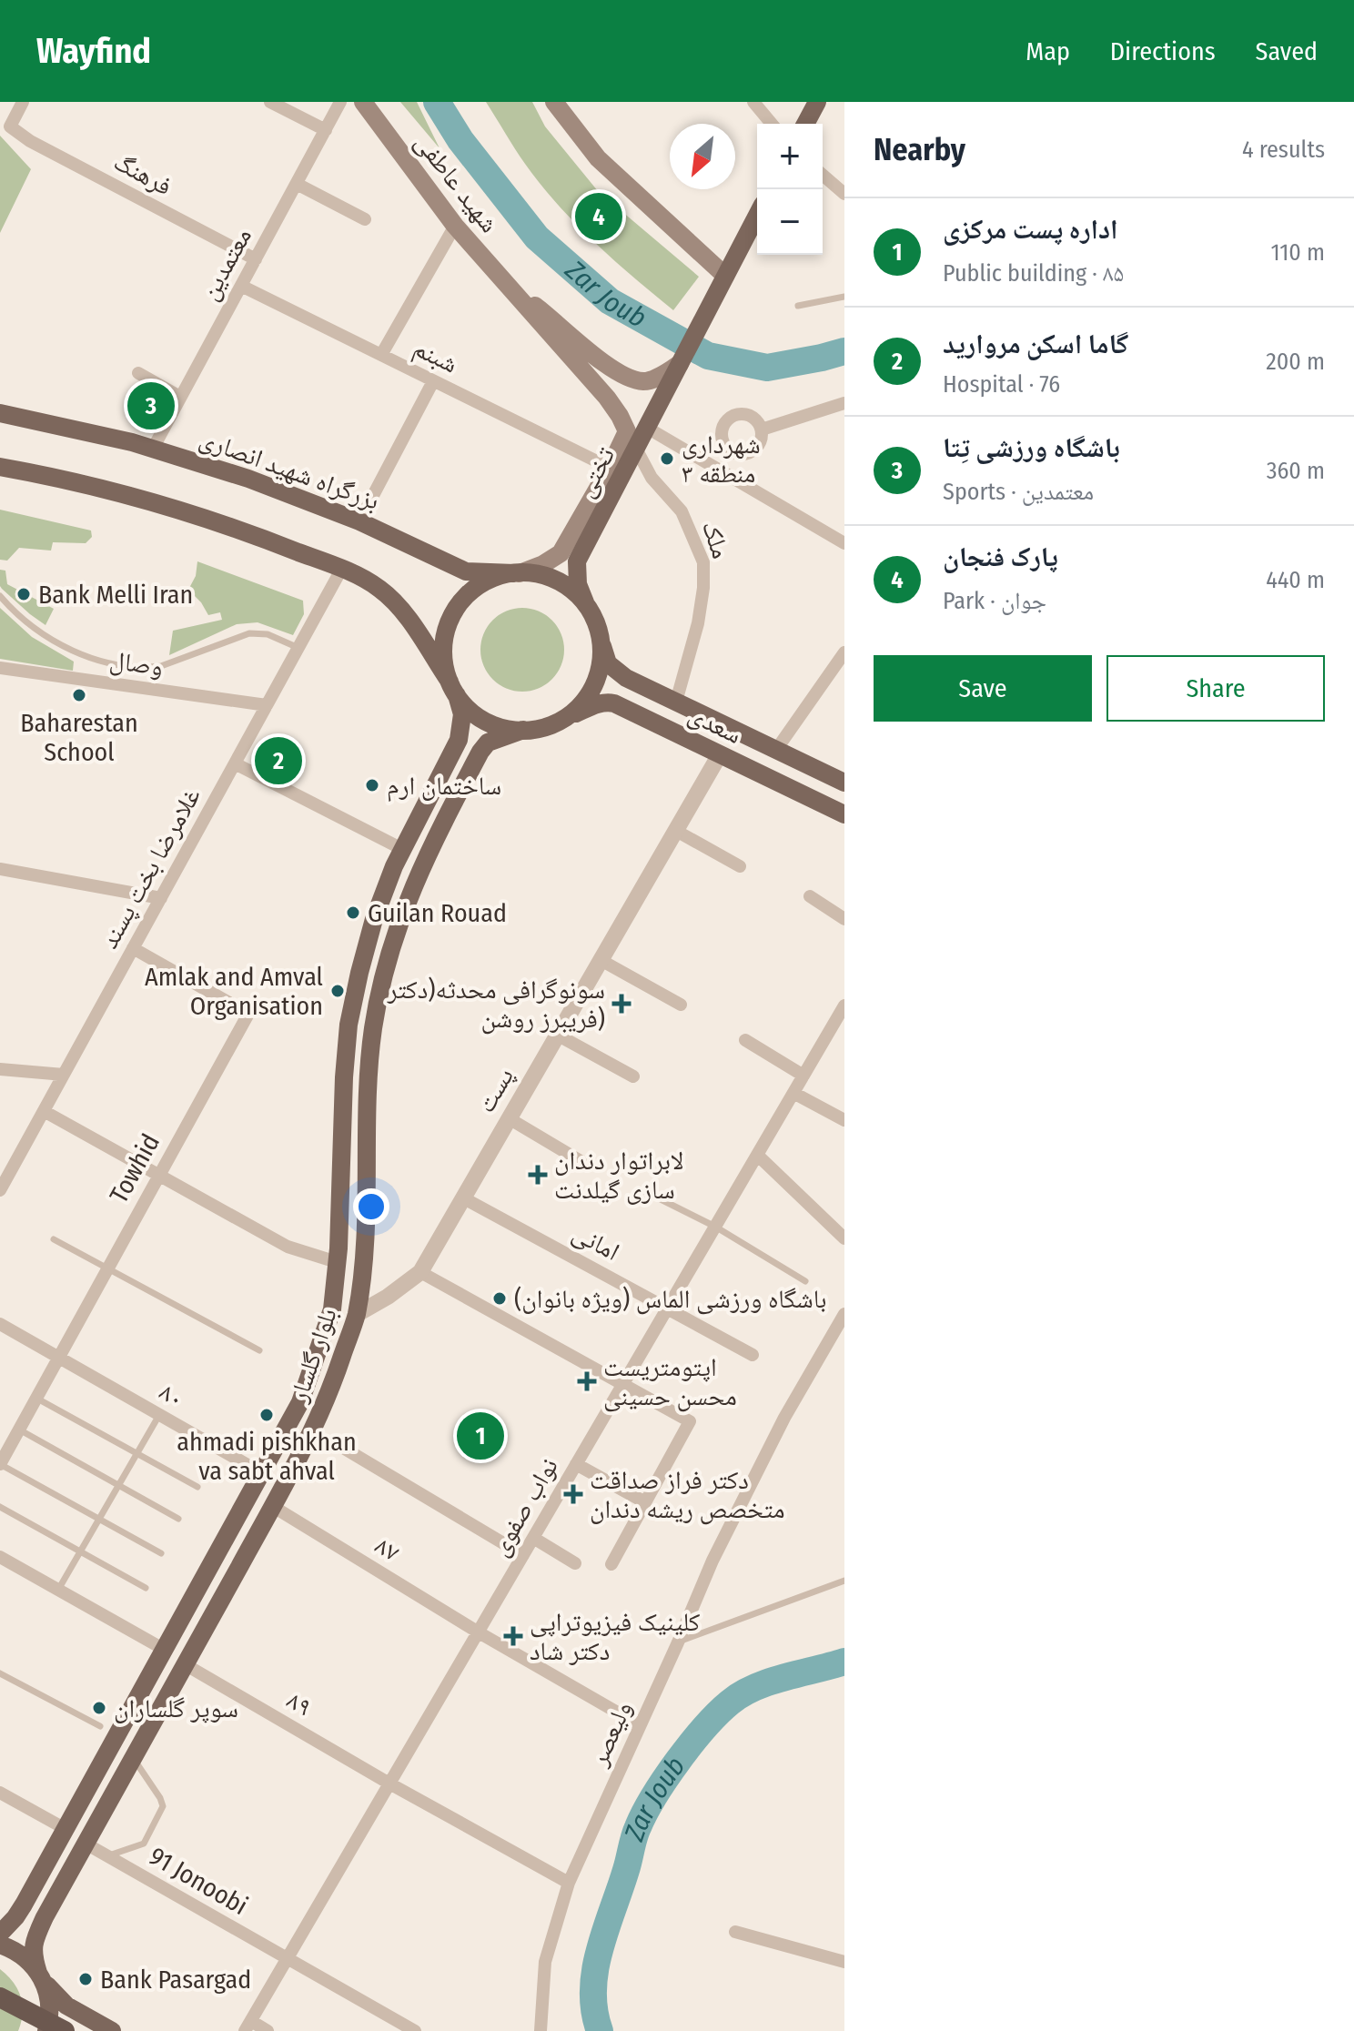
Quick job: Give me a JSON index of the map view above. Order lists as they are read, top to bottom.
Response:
{
  "streets": {
    "main road": [
      "شهید عاطفی",
      "بزرگراه شهید انصاری",
      "تختی",
      "سعدی",
      "بلوار گلسار"
    ],
    "street": [
      "فرهنگ",
      "معتمدین",
      "شبنم",
      "ملک",
      "وصال",
      "غلامرضا بخت پسند",
      "پست",
      "Towhid",
      "امانی",
      "۸۰",
      "نواب صفوی",
      "۸۷",
      "۸۹",
      "ولیعصر",
      "91 Jonoobi"
    ]
  },
  "crossings": [
    ["فرهنگ", "معتمدین"],
    ["شهید عاطفی", "تختی"],
    ["معتمدین", "شبنم"],
    ["معتمدین", "بزرگراه شهید انصاری"],
    ["شبنم", "تختی"],
    ["بزرگراه شهید انصاری", "تختی"],
    ["بزرگراه شهید انصاری", "سعدی"],
    ["بزرگراه شهید انصاری", "بلوار گلسار"],
    ["تختی", "ملک"],
    ["تختی", "سعدی"],
    ["تختی", "بلوار گلسار"],
    ["ملک", "سعدی"],
    ["وصال", "غلامرضا بخت پسند"],
    ["سعدی", "پست"],
    ["سعدی", "بلوار گلسار"],
    ["غلامرضا بخت پسند", "Towhid"],
    ["پست", "امانی"],
    ["پست", "بلوار گلسار"],
    ["Towhid", "۸۰"],
    ["امانی", "نواب صفوی"],
    ["بلوار گلسار", "۸۰"],
    ["بلوار گلسار", "۸۷"],
    ["بلوار گلسار", "۸۹"],
    ["بلوار گلسار", "91 Jonoobi"],
    ["نواب صفوی", "۸۷"],
    ["نواب صفوی", "۸۹"],
    ["نواب صفوی", "91 Jonoobi"],
    ["۸۹", "ولیعصر"]
  ],
  "water": ["Zar Joub"],
  "places": {
    "other": [
      "شهرداری منطقه ۳",
      "Bank Melli Iran",
      "Baharestan School",
      "ساختمان ارم",
      "Guilan Rouad",
      "Amlak and Amval Organisation",
      "باشگاه ورزشی الماس (ویژه بانوان)",
      "ahmadi pishkhan va sabt ahval",
      "سوپر گلساران",
      "Bank Pasargad"
    ],
    "health": [
      "سونوگرافی محدثه(دکتر فریبرز روشن)",
      "لابراتوار دندان سازی گیلدنت",
      "اپتومتریست محسن حسینی",
      "دکتر فراز صداقت متخصص ریشه دندان",
      "کلینیک فیزیوتراپی دکتر شاد"
    ]
  },
  "north": "bottom left",
  "page": {
    "header": "Wayfind",
    "nav": ["Map", "Directions", "Saved"],
    "heading": ["Nearby", "4 results"],
    "map_buttons": ["+", "−"],
    "pins": [
      "4",
      "3",
      "2",
      "1"
    ],
    "list": [
      {
        "mark": "1",
        "name": "اداره پست مرکزی",
        "note": "Public building · ۸۵",
        "value": "110 m"
      },
      {
        "mark": "2",
        "name": "گاما اسکن مروارید",
        "note": "Hospital · 76",
        "value": "200 m"
      },
      {
        "mark": "3",
        "name": "باشگاه ورزشی تِتا",
        "note": "Sports · معتمدین",
        "value": "360 m"
      },
      {
        "mark": "4",
        "name": "پارک فنجان",
        "note": "Park · جوان",
        "value": "440 m"
      }
    ],
    "buttons": ["Save", "Share"]
  }
}
